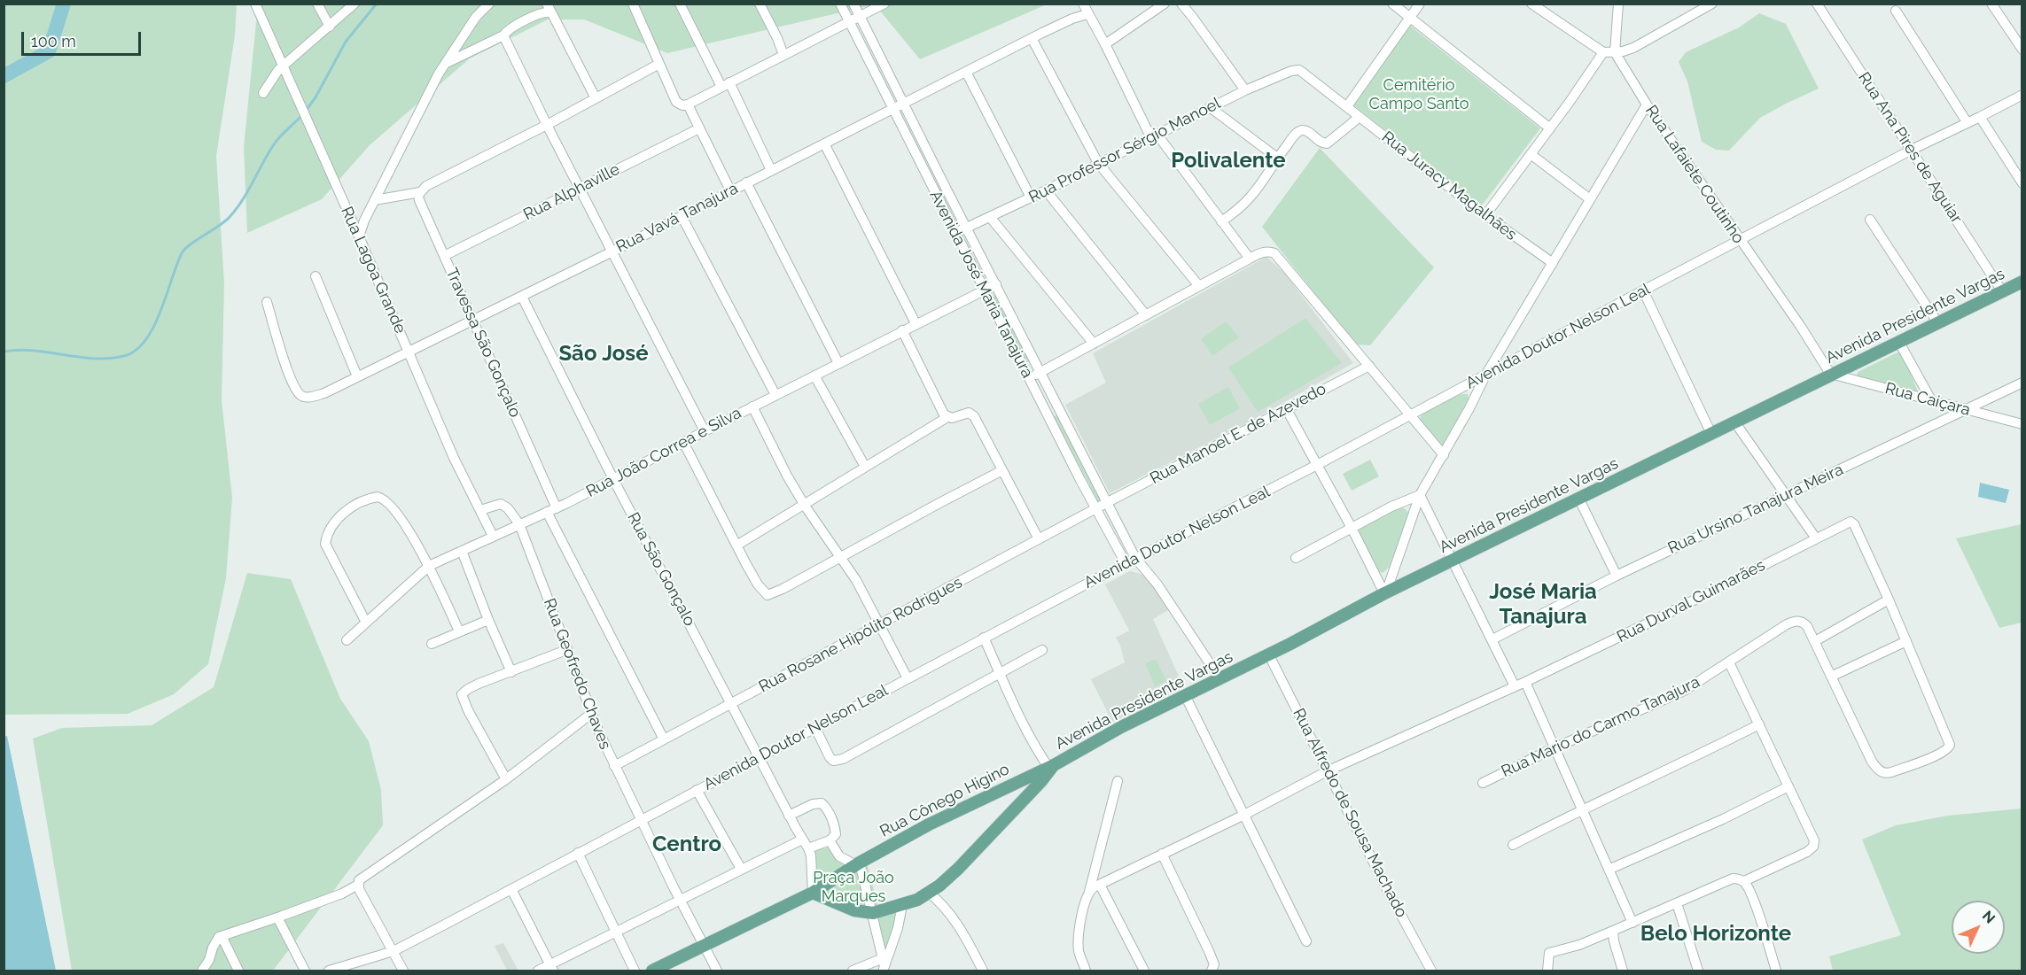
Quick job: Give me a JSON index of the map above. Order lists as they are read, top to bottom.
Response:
{
  "streets": {
    "main road": ["Avenida Presidente Vargas", "Rua Cônego Higino"],
    "street": [
      "Rua Ana Pires de Aguiar",
      "Rua Professor Sérgio Manoel",
      "Rua Lafaiete Coutinho",
      "Rua Juracy Magalhães",
      "Rua Alphaville",
      "Rua Vavá Tanajura",
      "Rua Lagoa Grande",
      "Avenida José Maria Tanajura",
      "Avenida Doutor Nelson Leal",
      "Travessa São Gonçalo",
      "Rua Caiçara",
      "Rua Manoel E. de Azevedo",
      "Rua João Correa e Silva",
      "Rua Ursino Tanajura Meira",
      "Rua São Gonçalo",
      "Rua Durval Guimarães",
      "Rua Rosane Hipólito Rodrigues",
      "Rua Geofredo Chaves",
      "Rua Mario do Carmo Tanajura",
      "Rua Alfredo de Sousa Machado"
    ]
  },
  "crossings": [
    ["Rua Ana Pires de Aguiar", "Avenida Presidente Vargas"],
    ["Rua Ana Pires de Aguiar", "Avenida Doutor Nelson Leal"],
    ["Rua Professor Sérgio Manoel", "Rua Juracy Magalhães"],
    ["Rua Professor Sérgio Manoel", "Avenida José Maria Tanajura"],
    ["Rua Lafaiete Coutinho", "Avenida Presidente Vargas"],
    ["Rua Lafaiete Coutinho", "Avenida Doutor Nelson Leal"],
    ["Rua Lafaiete Coutinho", "Rua Caiçara"],
    ["Rua Alphaville", "Travessa São Gonçalo"],
    ["Rua Vavá Tanajura", "Rua Lagoa Grande"],
    ["Rua Vavá Tanajura", "Avenida José Maria Tanajura"],
    ["Rua Vavá Tanajura", "Travessa São Gonçalo"],
    ["Rua Vavá Tanajura", "Rua São Gonçalo"],
    ["Rua Lagoa Grande", "Rua João Correa e Silva"],
    ["Rua Lagoa Grande", "Rua Geofredo Chaves"],
    ["Avenida José Maria Tanajura", "Avenida Presidente Vargas"],
    ["Avenida José Maria Tanajura", "Avenida Doutor Nelson Leal"],
    ["Avenida José Maria Tanajura", "Rua Manoel E. de Azevedo"],
    ["Avenida José Maria Tanajura", "Rua João Correa e Silva"],
    ["Avenida José Maria Tanajura", "Rua Rosane Hipólito Rodrigues"],
    ["Avenida Presidente Vargas", "Rua Caiçara"],
    ["Avenida Presidente Vargas", "Rua Cônego Higino"],
    ["Avenida Presidente Vargas", "Rua Alfredo de Sousa Machado"],
    ["Avenida Doutor Nelson Leal", "Rua São Gonçalo"],
    ["Avenida Doutor Nelson Leal", "Rua Geofredo Chaves"],
    ["Travessa São Gonçalo", "Rua João Correa e Silva"],
    ["Rua Caiçara", "Rua Ursino Tanajura Meira"],
    ["Rua Manoel E. de Azevedo", "Rua Rosane Hipólito Rodrigues"],
    ["Rua João Correa e Silva", "Rua São Gonçalo"],
    ["Rua João Correa e Silva", "Rua Geofredo Chaves"],
    ["Rua São Gonçalo", "Rua Rosane Hipólito Rodrigues"],
    ["Rua Durval Guimarães", "Rua Alfredo de Sousa Machado"],
    ["Rua Rosane Hipólito Rodrigues", "Rua Geofredo Chaves"]
  ],
  "districts": [
    "Polivalente",
    "São José",
    "José Maria Tanajura",
    "Centro",
    "Belo Horizonte"
  ],
  "parks": ["Cemitério Campo Santo", "Praça João Marques"],
  "scale_bar": "100 m",
  "north": "top right"
}
